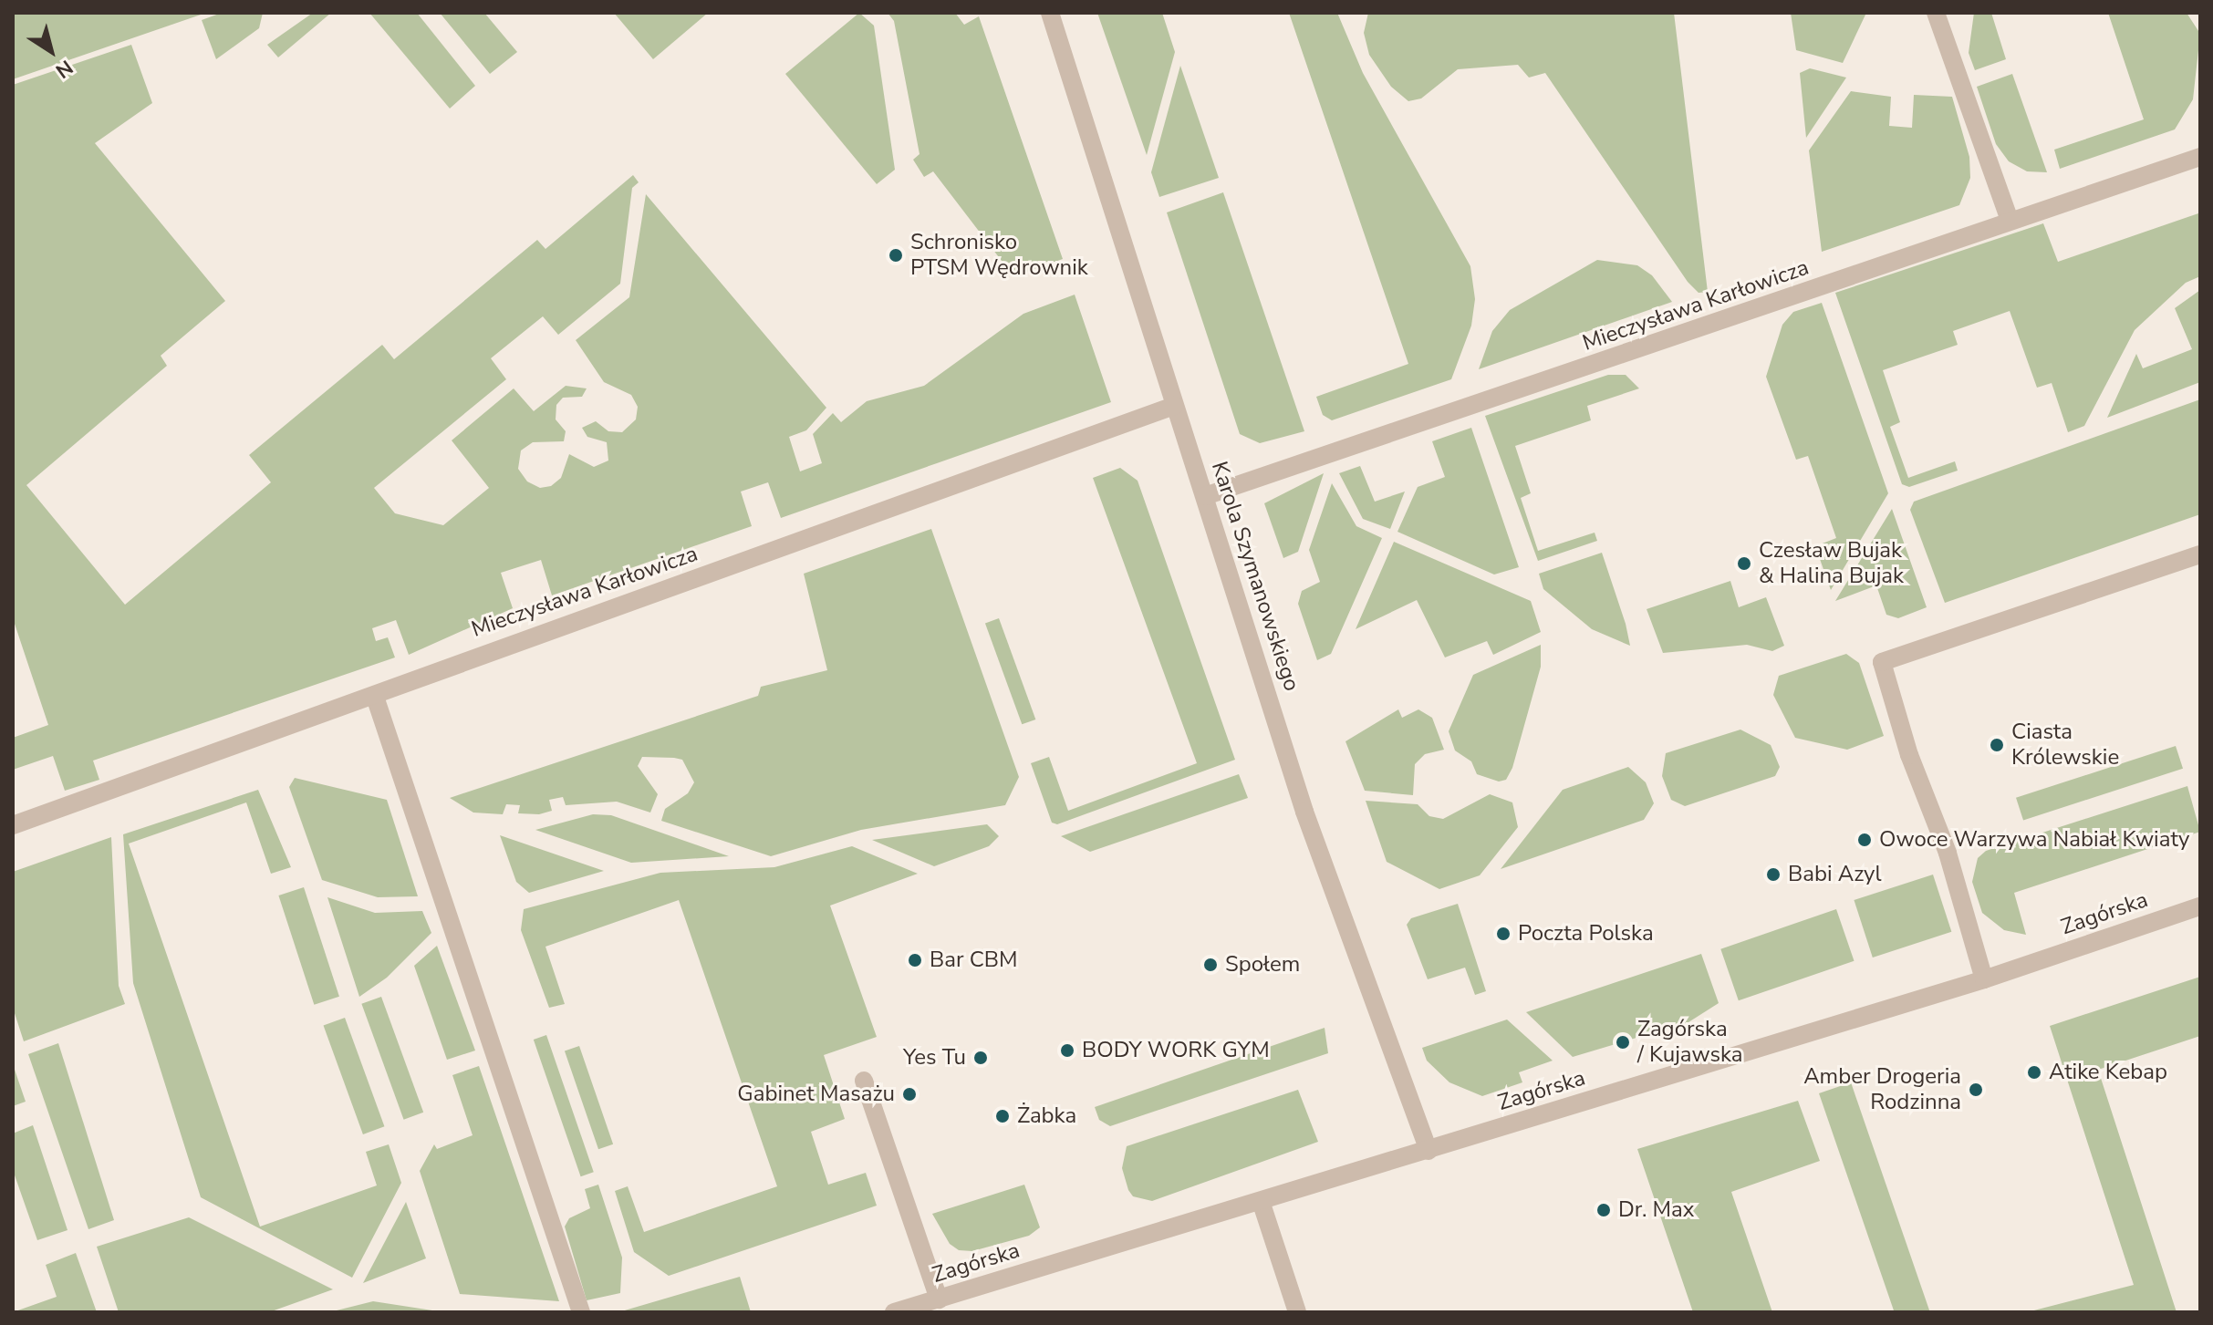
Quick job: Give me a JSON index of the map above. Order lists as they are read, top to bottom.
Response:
{
  "streets": {
    "street": ["Mieczysława Karłowicza", "Karola Szymanowskiego", "Zagórska"]
  },
  "crossings": [
    ["Mieczysława Karłowicza", "Karola Szymanowskiego"],
    ["Karola Szymanowskiego", "Zagórska"]
  ],
  "places": [
    "Schronisko PTSM Wędrownik",
    "Czesław Bujak & Halina Bujak",
    "Ciasta Królewskie",
    "Owoce Warzywa Nabiał Kwiaty",
    "Babi Azyl",
    "Poczta Polska",
    "Bar CBM",
    "Społem",
    "Zagórska / Kujawska",
    "BODY WORK GYM",
    "Yes Tu",
    "Atike Kebap",
    "Amber Drogeria Rodzinna",
    "Gabinet Masażu",
    "Żabka",
    "Dr. Max"
  ],
  "north": "bottom right"
}
